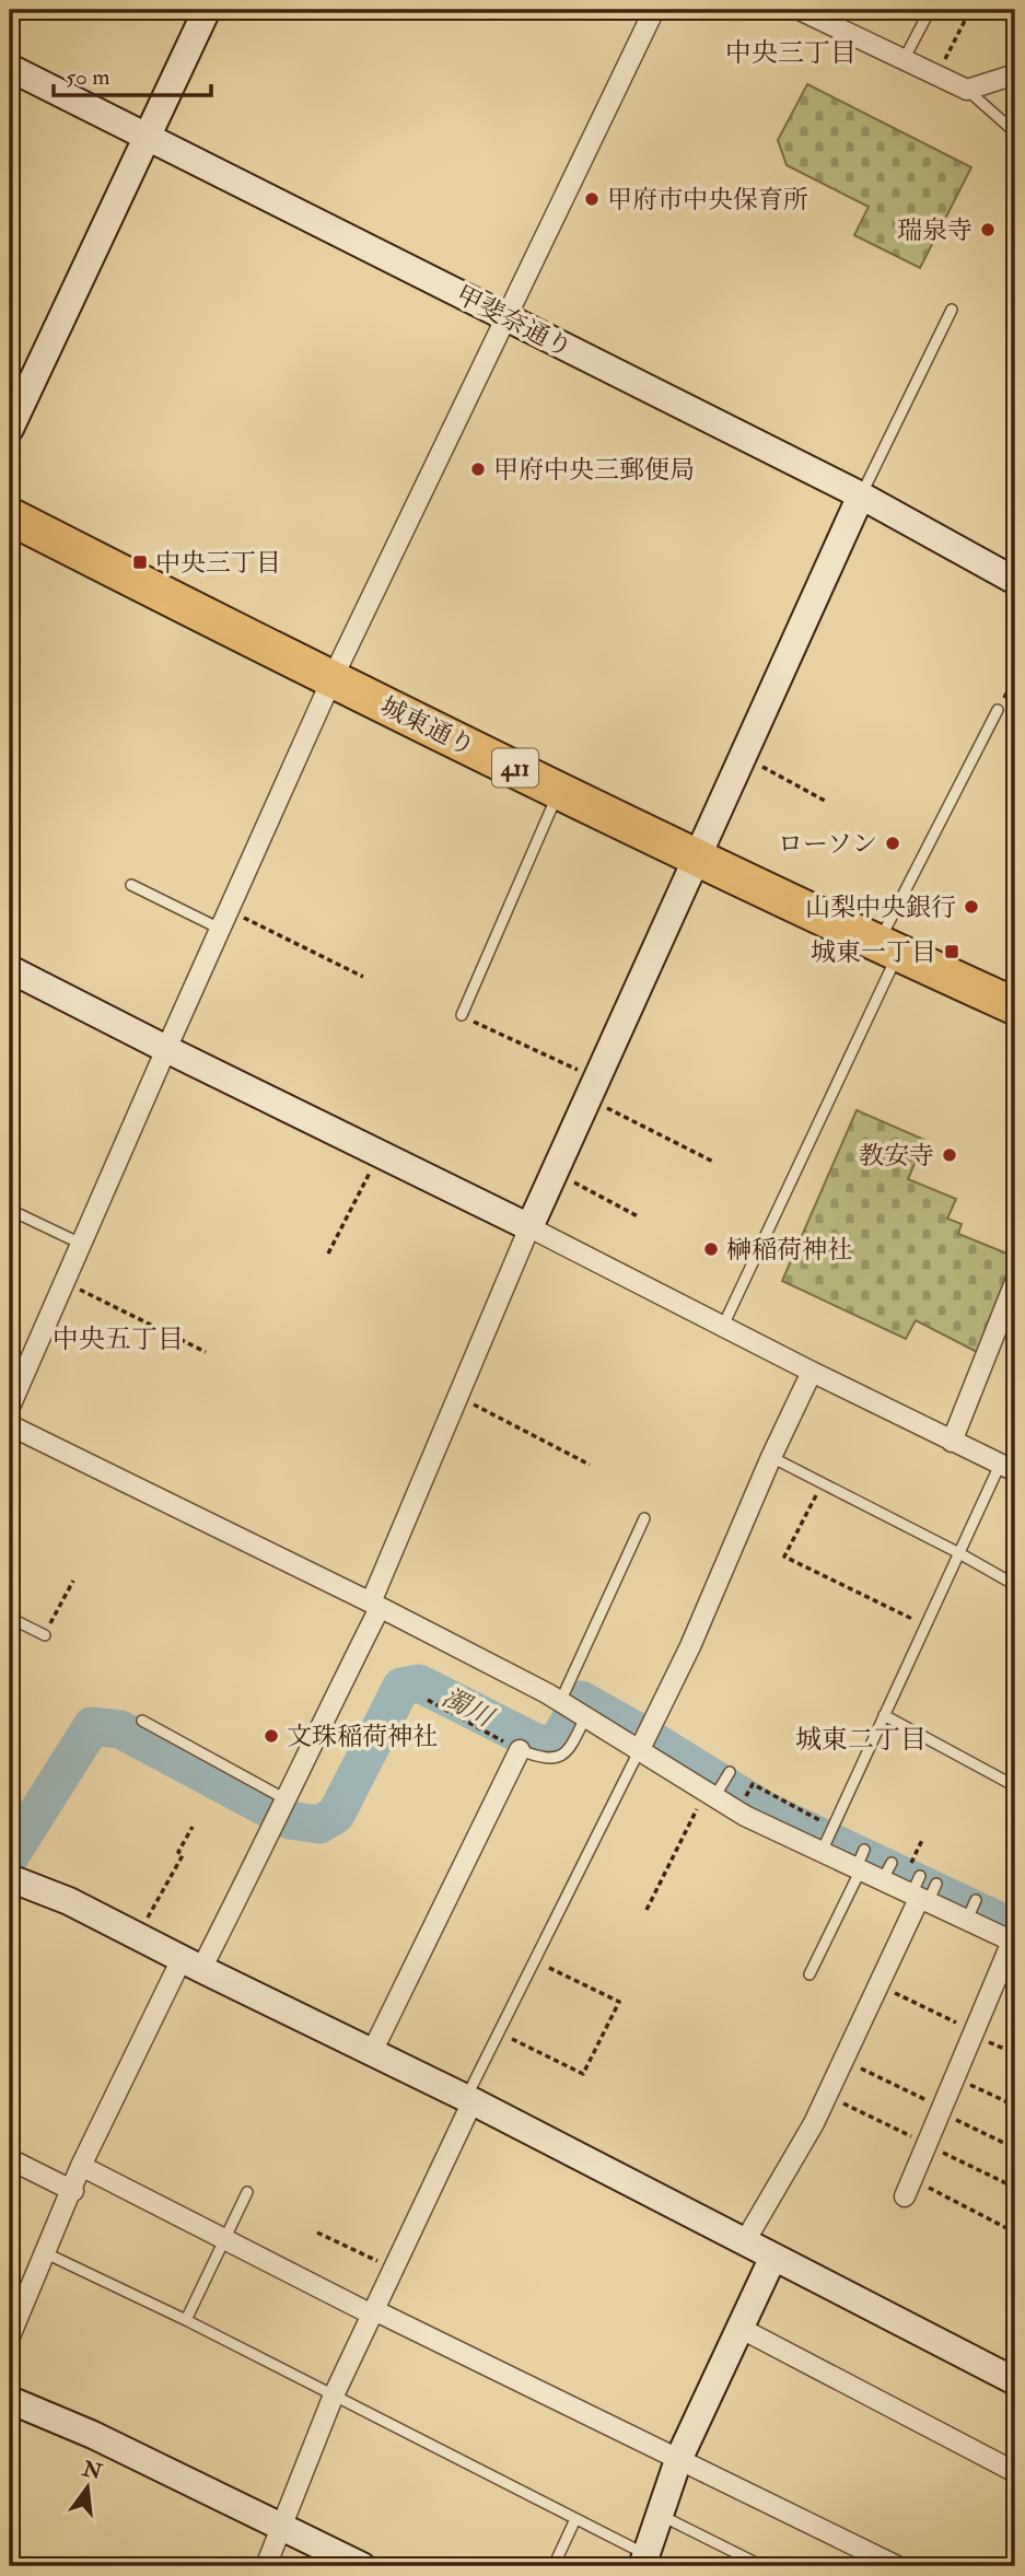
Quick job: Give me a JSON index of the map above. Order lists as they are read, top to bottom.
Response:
{
  "streets": {
    "highway": ["城東通り", "411"],
    "street": ["甲斐奈通り"]
  },
  "districts": ["中央三丁目", "中央五丁目", "城東二丁目"],
  "water": ["濁川"],
  "places": {
    "other": [
      "甲府市中央保育所",
      "瑞泉寺",
      "甲府中央三郵便局",
      "ローソン",
      "山梨中央銀行",
      "教安寺",
      "榊稲荷神社",
      "文珠稲荷神社"
    ],
    "transit": ["中央三丁目", "城東一丁目"]
  },
  "scale_bar": "50 m",
  "north": "top"
}
